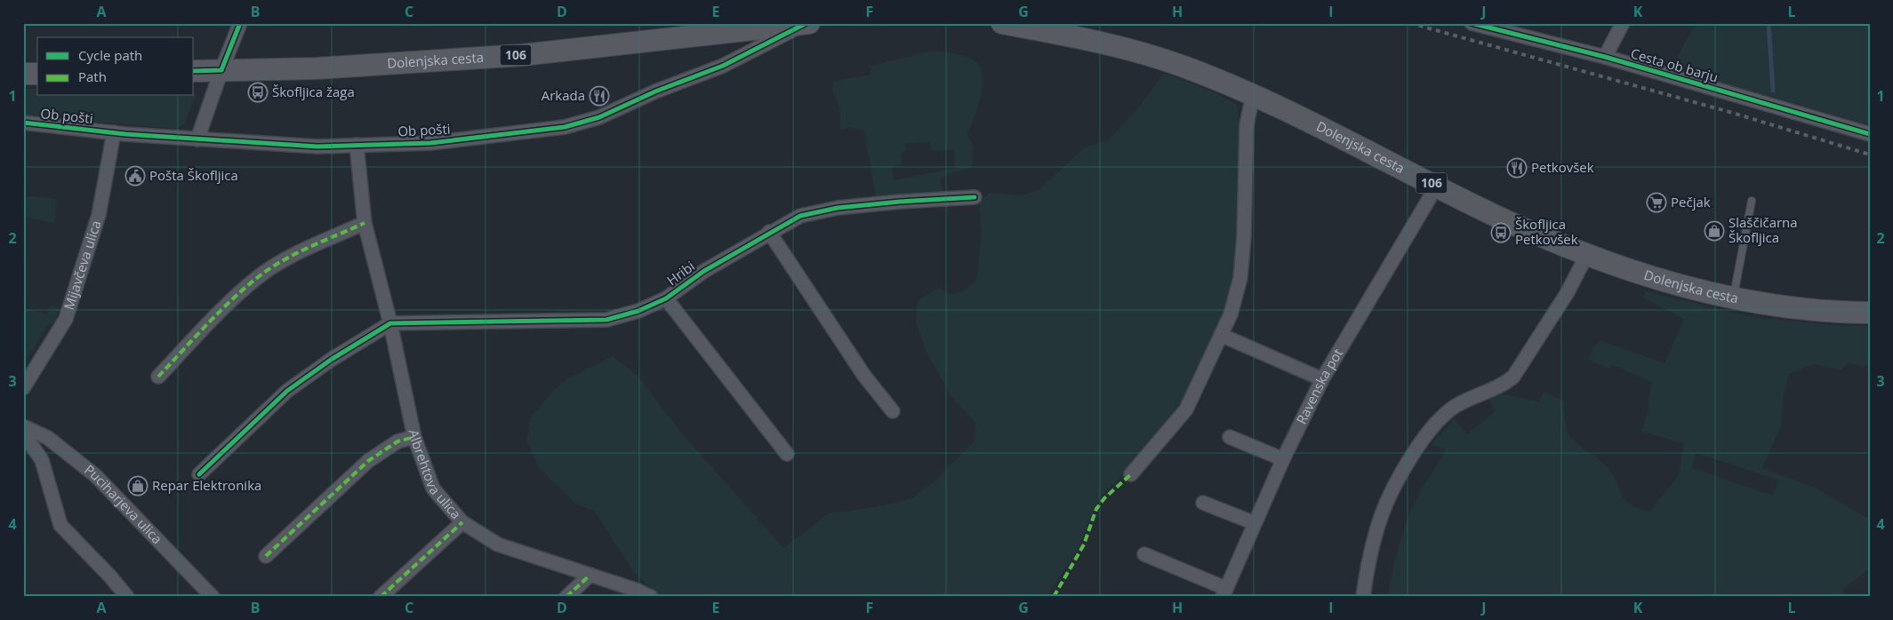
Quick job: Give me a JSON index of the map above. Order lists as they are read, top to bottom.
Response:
{
  "streets": {
    "main road": ["106", "Dolenjska cesta"],
    "street": [
      "Cesta ob barju",
      "Ob pošti",
      "Mijavčeva ulica",
      "Hribi",
      "Ravenska pot",
      "Albrehtova ulica",
      "Puciharjeva ulica"
    ]
  },
  "crossings": [
    ["Dolenjska cesta", "Ob pošti"],
    ["Dolenjska cesta", "Ravenska pot"],
    ["Ob pošti", "Mijavčeva ulica"],
    ["Ob pošti", "Albrehtova ulica"],
    ["Hribi", "Albrehtova ulica"]
  ],
  "places": {
    "bus stop": ["Škofljica žaga", "Škofljica Petkovšek"],
    "restaurant": ["Arkada", "Petkovšek"],
    "public building": ["Pošta Škofljica"],
    "supermarket": ["Pečjak"],
    "shop": ["Slaščičarna Škofljica", "Repar Elektronika"]
  },
  "legend": ["Cycle path", "Path"],
  "grid": {
    "columns": [
      "A",
      "B",
      "C",
      "D",
      "E",
      "F",
      "G",
      "H",
      "I",
      "J",
      "K",
      "L"
    ],
    "rows": [
      "1",
      "2",
      "3",
      "4"
    ]
  }
}
